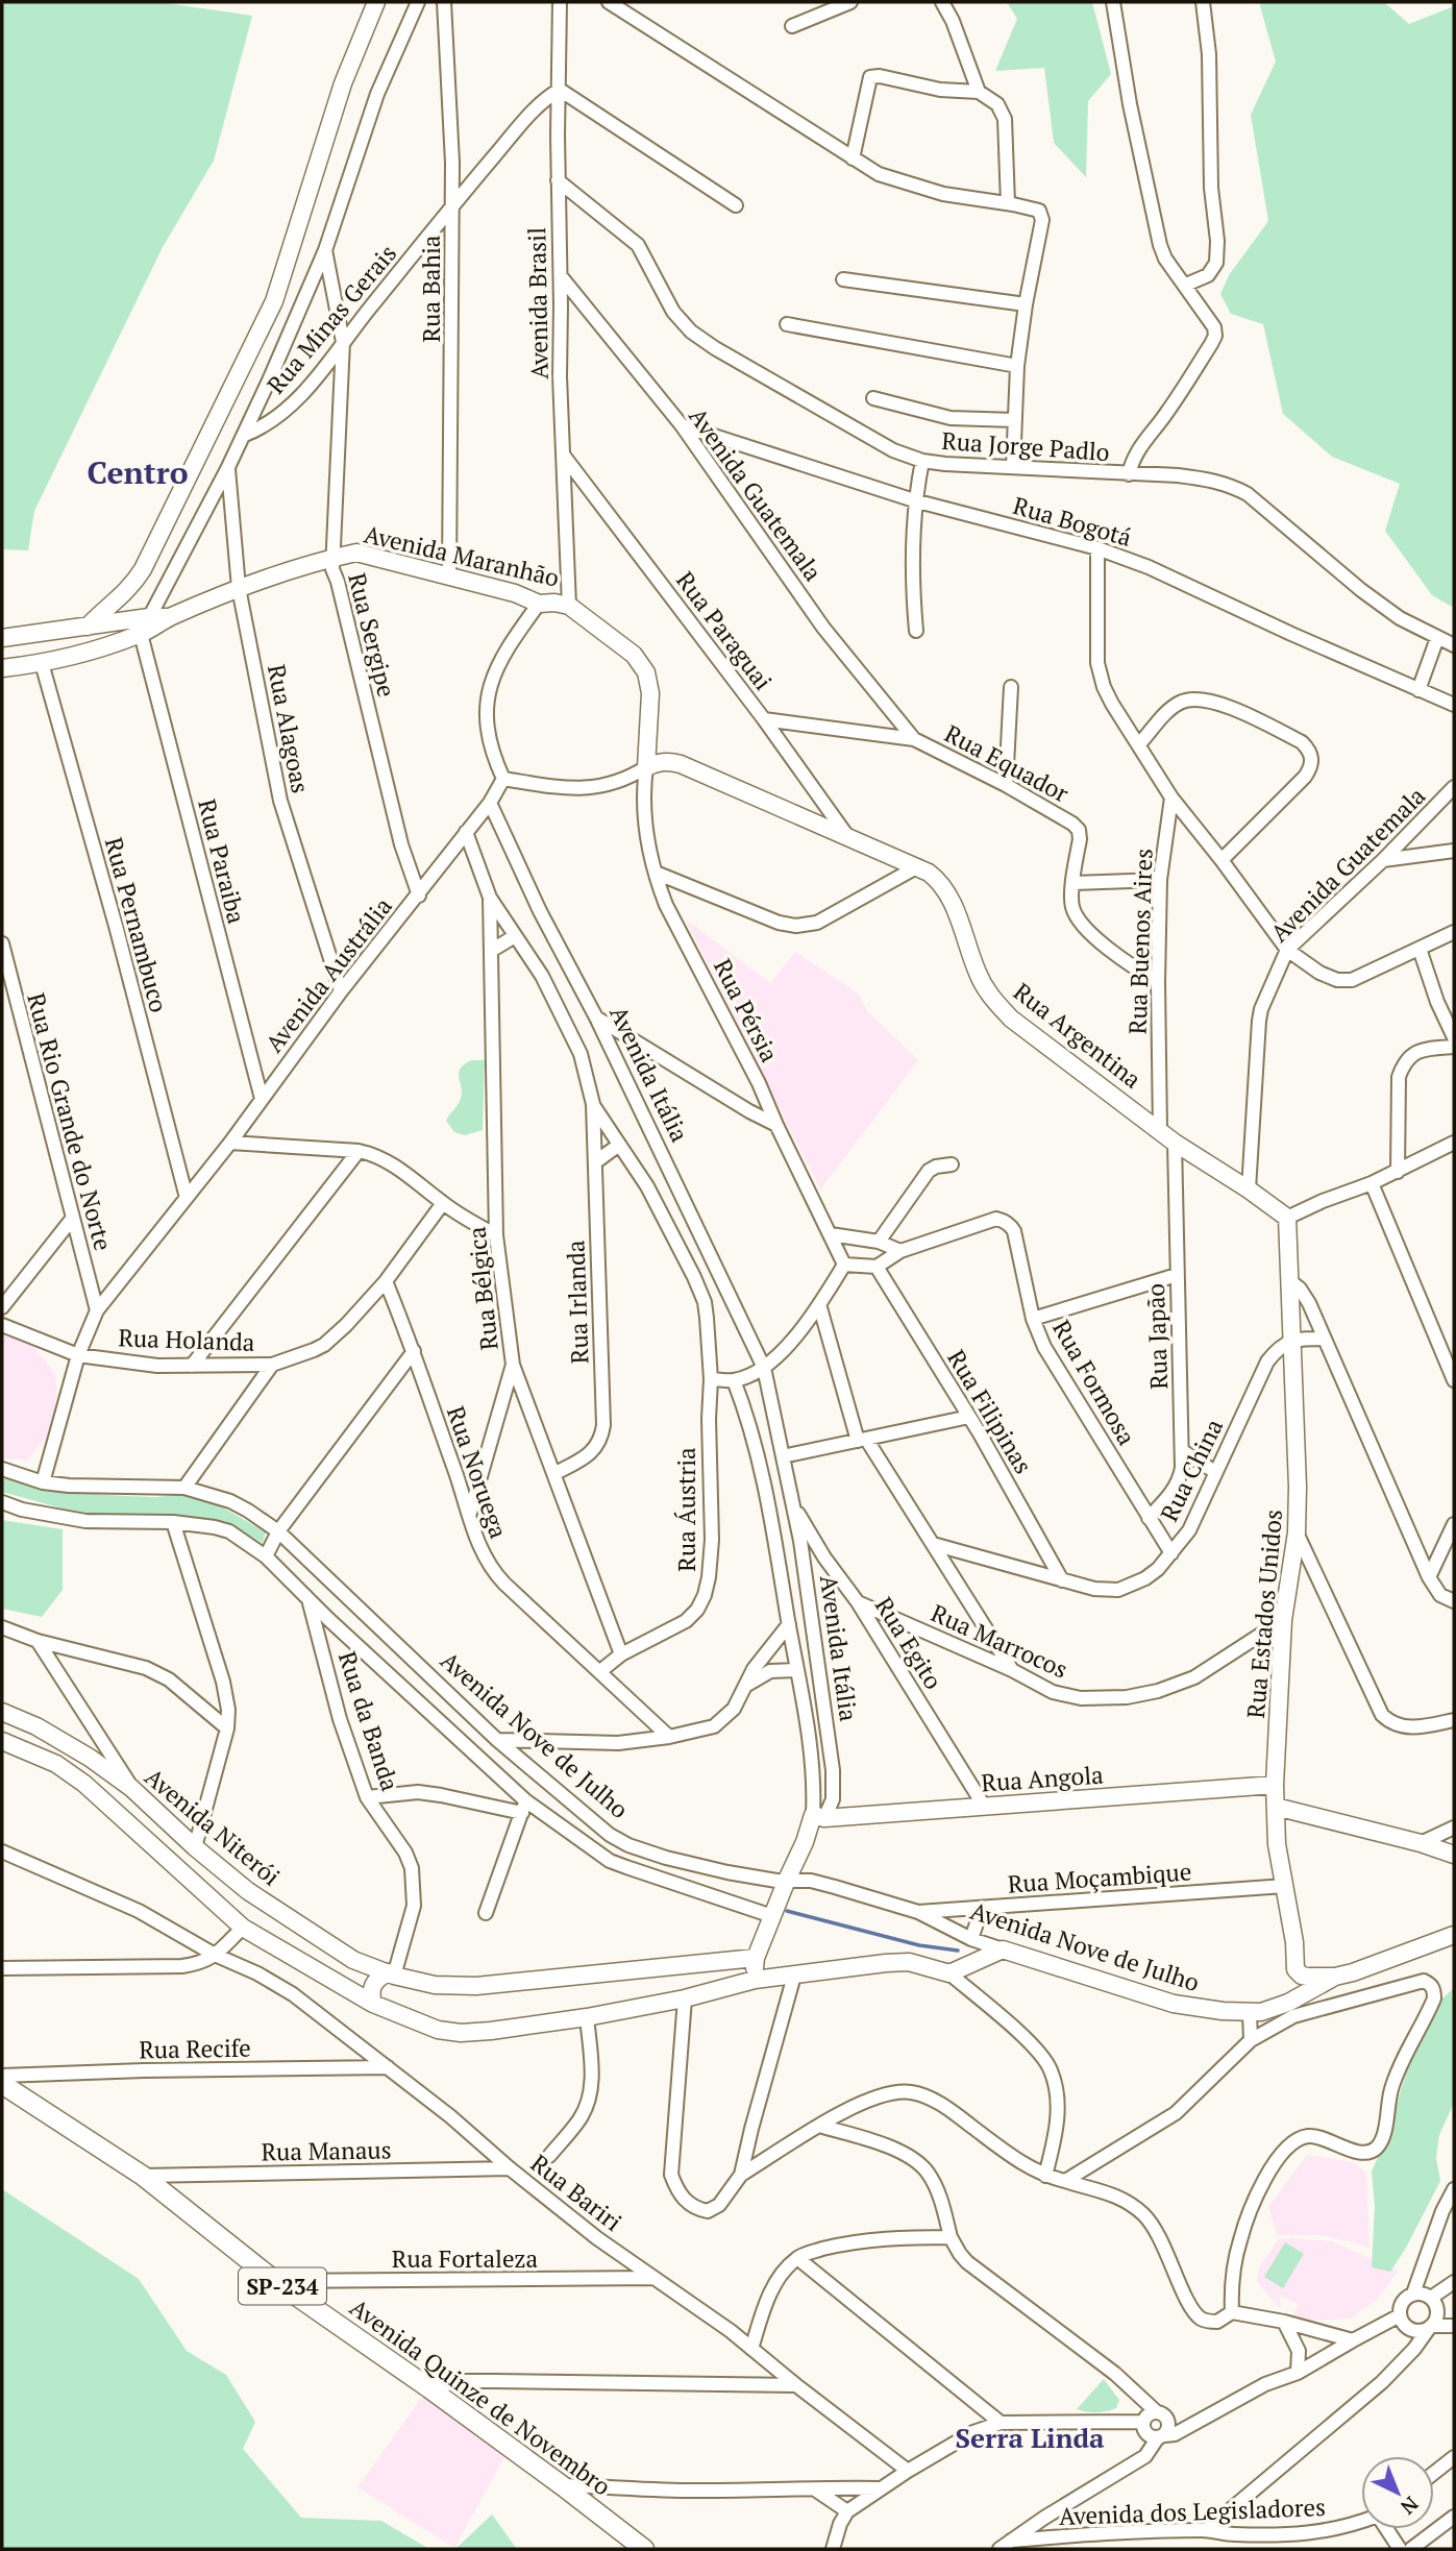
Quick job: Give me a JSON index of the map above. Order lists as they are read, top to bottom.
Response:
{
  "streets": {
    "main road": [
      "Avenida Maranhão",
      "Rua Argentina",
      "Avenida Itália",
      "Rua Estados Unidos",
      "Avenida Nove de Julho",
      "Rua Angola",
      "Avenida Niterói",
      "SP-234",
      "Avenida Quinze de Novembro"
    ],
    "street": [
      "Rua Bahia",
      "Avenida Brasil",
      "Rua Minas Gerais",
      "Rua Jorge Padlo",
      "Avenida Guatemala",
      "Rua Bogotá",
      "Rua Paraguai",
      "Rua Sergipe",
      "Rua Alagoas",
      "Rua Equador",
      "Rua Paraiba",
      "Rua Pernambuco",
      "Rua Buenos Aires",
      "Avenida Austrália",
      "Rua Pérsia",
      "Rua Rio Grande do Norte",
      "Rua Bélgica",
      "Rua Irlanda",
      "Rua Japão",
      "Rua Holanda",
      "Rua Formosa",
      "Rua Filipinas",
      "Rua China",
      "Rua Noruega",
      "Rua Áustria",
      "Rua Marrocos",
      "Rua Egito",
      "Rua da Banda",
      "Rua Moçambique",
      "Rua Recife",
      "Rua Manaus",
      "Rua Bariri",
      "Rua Fortaleza",
      "Avenida dos Legisladores"
    ]
  },
  "crossings": [
    ["Rua Bahia", "Rua Minas Gerais"],
    ["Rua Bahia", "Avenida Maranhão"],
    ["Avenida Brasil", "Rua Minas Gerais"],
    ["Avenida Brasil", "Rua Jorge Padlo"],
    ["Avenida Brasil", "Avenida Guatemala"],
    ["Avenida Brasil", "Avenida Maranhão"],
    ["Avenida Brasil", "Rua Paraguai"],
    ["Avenida Brasil", "Avenida Austrália"],
    ["Avenida Brasil", "Rua Pérsia"],
    ["Avenida Brasil", "Rua Argentina"],
    ["Rua Minas Gerais", "Rua Sergipe"],
    ["Avenida Guatemala", "Rua Bogotá"],
    ["Avenida Guatemala", "Rua Equador"],
    ["Avenida Guatemala", "Rua Argentina"],
    ["Avenida Maranhão", "Rua Sergipe"],
    ["Avenida Maranhão", "Rua Alagoas"],
    ["Avenida Maranhão", "Rua Paraiba"],
    ["Avenida Maranhão", "Rua Pernambuco"],
    ["Avenida Maranhão", "Avenida Austrália"],
    ["Avenida Maranhão", "Rua Pérsia"],
    ["Avenida Maranhão", "Rua Argentina"],
    ["Rua Paraguai", "Rua Equador"],
    ["Rua Paraguai", "Rua Argentina"],
    ["Rua Sergipe", "Avenida Austrália"],
    ["Rua Alagoas", "Avenida Austrália"],
    ["Rua Equador", "Rua Buenos Aires"],
    ["Rua Paraiba", "Avenida Austrália"],
    ["Rua Pernambuco", "Avenida Austrália"],
    ["Rua Buenos Aires", "Rua Argentina"],
    ["Avenida Austrália", "Rua Pérsia"],
    ["Avenida Austrália", "Rua Argentina"],
    ["Avenida Austrália", "Avenida Itália"],
    ["Avenida Austrália", "Rua Rio Grande do Norte"],
    ["Avenida Austrália", "Rua Holanda"],
    ["Avenida Austrália", "Avenida Nove de Julho"],
    ["Rua Pérsia", "Rua Argentina"],
    ["Rua Argentina", "Rua Japão"],
    ["Rua Argentina", "Rua Estados Unidos"],
    ["Avenida Itália", "Rua Egito"],
    ["Avenida Itália", "Avenida Nove de Julho"],
    ["Avenida Itália", "Rua Angola"],
    ["Avenida Itália", "Avenida Niterói"],
    ["Rua Bélgica", "Rua Irlanda"],
    ["Rua Bélgica", "Rua Áustria"],
    ["Rua Japão", "Rua Formosa"],
    ["Rua Holanda", "Rua Noruega"],
    ["Rua Formosa", "Rua Filipinas"],
    ["Rua Formosa", "Rua China"],
    ["Rua Filipinas", "Rua China"],
    ["Rua China", "Rua Estados Unidos"],
    ["Rua Noruega", "Rua Áustria"],
    ["Rua Estados Unidos", "Rua Marrocos"],
    ["Rua Estados Unidos", "Avenida Nove de Julho"],
    ["Rua Estados Unidos", "Rua Angola"],
    ["Rua Estados Unidos", "Rua Moçambique"],
    ["Rua Marrocos", "Rua Egito"],
    ["Rua Egito", "Rua Angola"],
    ["Rua da Banda", "Avenida Nove de Julho"],
    ["Rua da Banda", "Avenida Niterói"],
    ["Avenida Nove de Julho", "Rua Moçambique"],
    ["Rua Recife", "Rua Bariri"],
    ["Rua Manaus", "Rua Bariri"],
    ["Rua Manaus", "Avenida Quinze de Novembro"],
    ["Rua Bariri", "Rua Fortaleza"],
    ["Rua Fortaleza", "Avenida Quinze de Novembro"]
  ],
  "districts": ["Centro", "Serra Linda"],
  "north": "bottom right"
}
